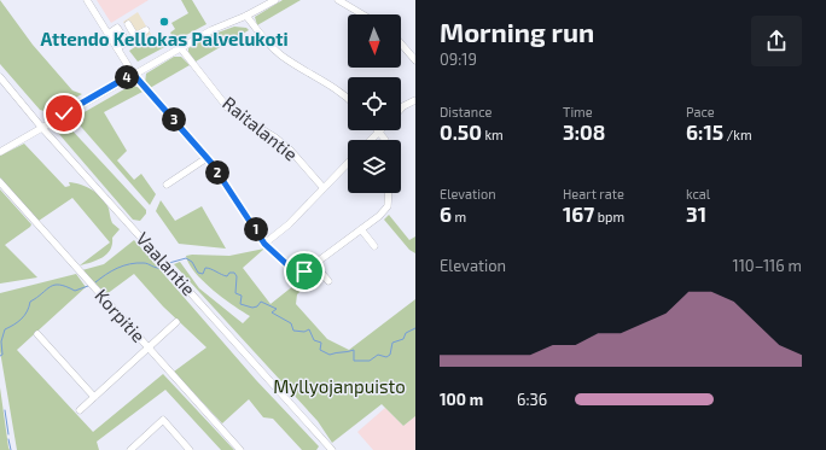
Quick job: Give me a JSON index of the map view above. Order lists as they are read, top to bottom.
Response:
{
  "streets": {
    "street": ["Raitalantie", "Vaalantie", "Korpitie"]
  },
  "parks": ["Myllyojanpuisto"],
  "places": ["Attendo Kellokas Palvelukoti"],
  "north": "bottom",
  "page": {
    "heading": ["Morning run", "09:19"],
    "pins": [
      "4",
      "3",
      "2",
      "1"
    ],
    "stats": [
      ["Distance", "0.50 km"],
      ["Time", "3:08"],
      ["Pace", "6:15 /km"],
      ["Elevation", "6 m"],
      ["Heart rate", "167 bpm"],
      ["kcal", "31"]
    ],
    "chart": ["Elevation", "110–116 m"],
    "list": [
      {
        "name": "100 m",
        "note": "6:36"
      }
    ]
  }
}
